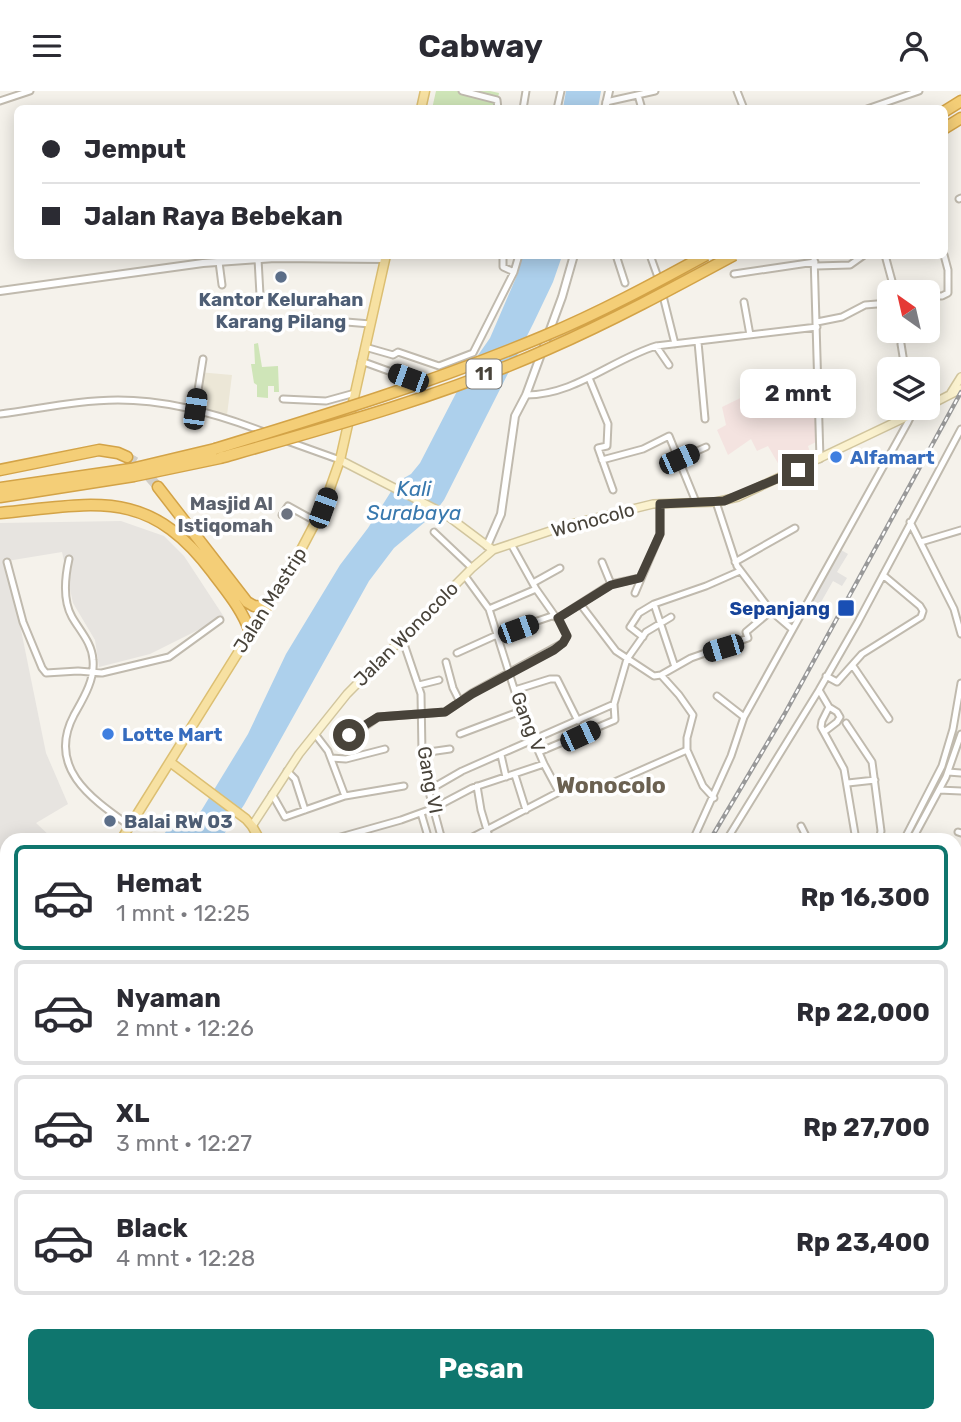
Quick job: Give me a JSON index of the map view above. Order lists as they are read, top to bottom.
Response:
{
  "streets": {
    "highway": ["11"],
    "main road": ["Wonocolo", "Jalan Mastrip", "Jalan Wonocolo"],
    "street": ["Gang V", "Gang VI"]
  },
  "crossings": [
    ["Wonocolo", "Jalan Wonocolo"],
    ["Jalan Wonocolo", "Gang V"],
    ["Jalan Wonocolo", "Gang VI"]
  ],
  "districts": ["Wonocolo"],
  "water": ["Kali Surabaya"],
  "places": {
    "other": [
      "Kantor Kelurahan Karang Pilang",
      "Alfamart",
      "Masjid Al Istiqomah",
      "Lotte Mart",
      "Balai RW 03"
    ],
    "transit": ["Sepanjang"]
  },
  "north": "top left",
  "page": {
    "header": "Cabway",
    "banner": ["Jemput", "Jalan Raya Bebekan"],
    "bubble": "2 mnt",
    "list": [
      {
        "name": "Hemat",
        "note": "1 mnt · 12:25",
        "value": "Rp 16,300"
      },
      {
        "name": "Nyaman",
        "note": "2 mnt · 12:26",
        "value": "Rp 22,000"
      },
      {
        "name": "XL",
        "note": "3 mnt · 12:27",
        "value": "Rp 27,700"
      },
      {
        "name": "Black",
        "note": "4 mnt · 12:28",
        "value": "Rp 23,400"
      }
    ],
    "buttons": "Pesan"
  }
}
